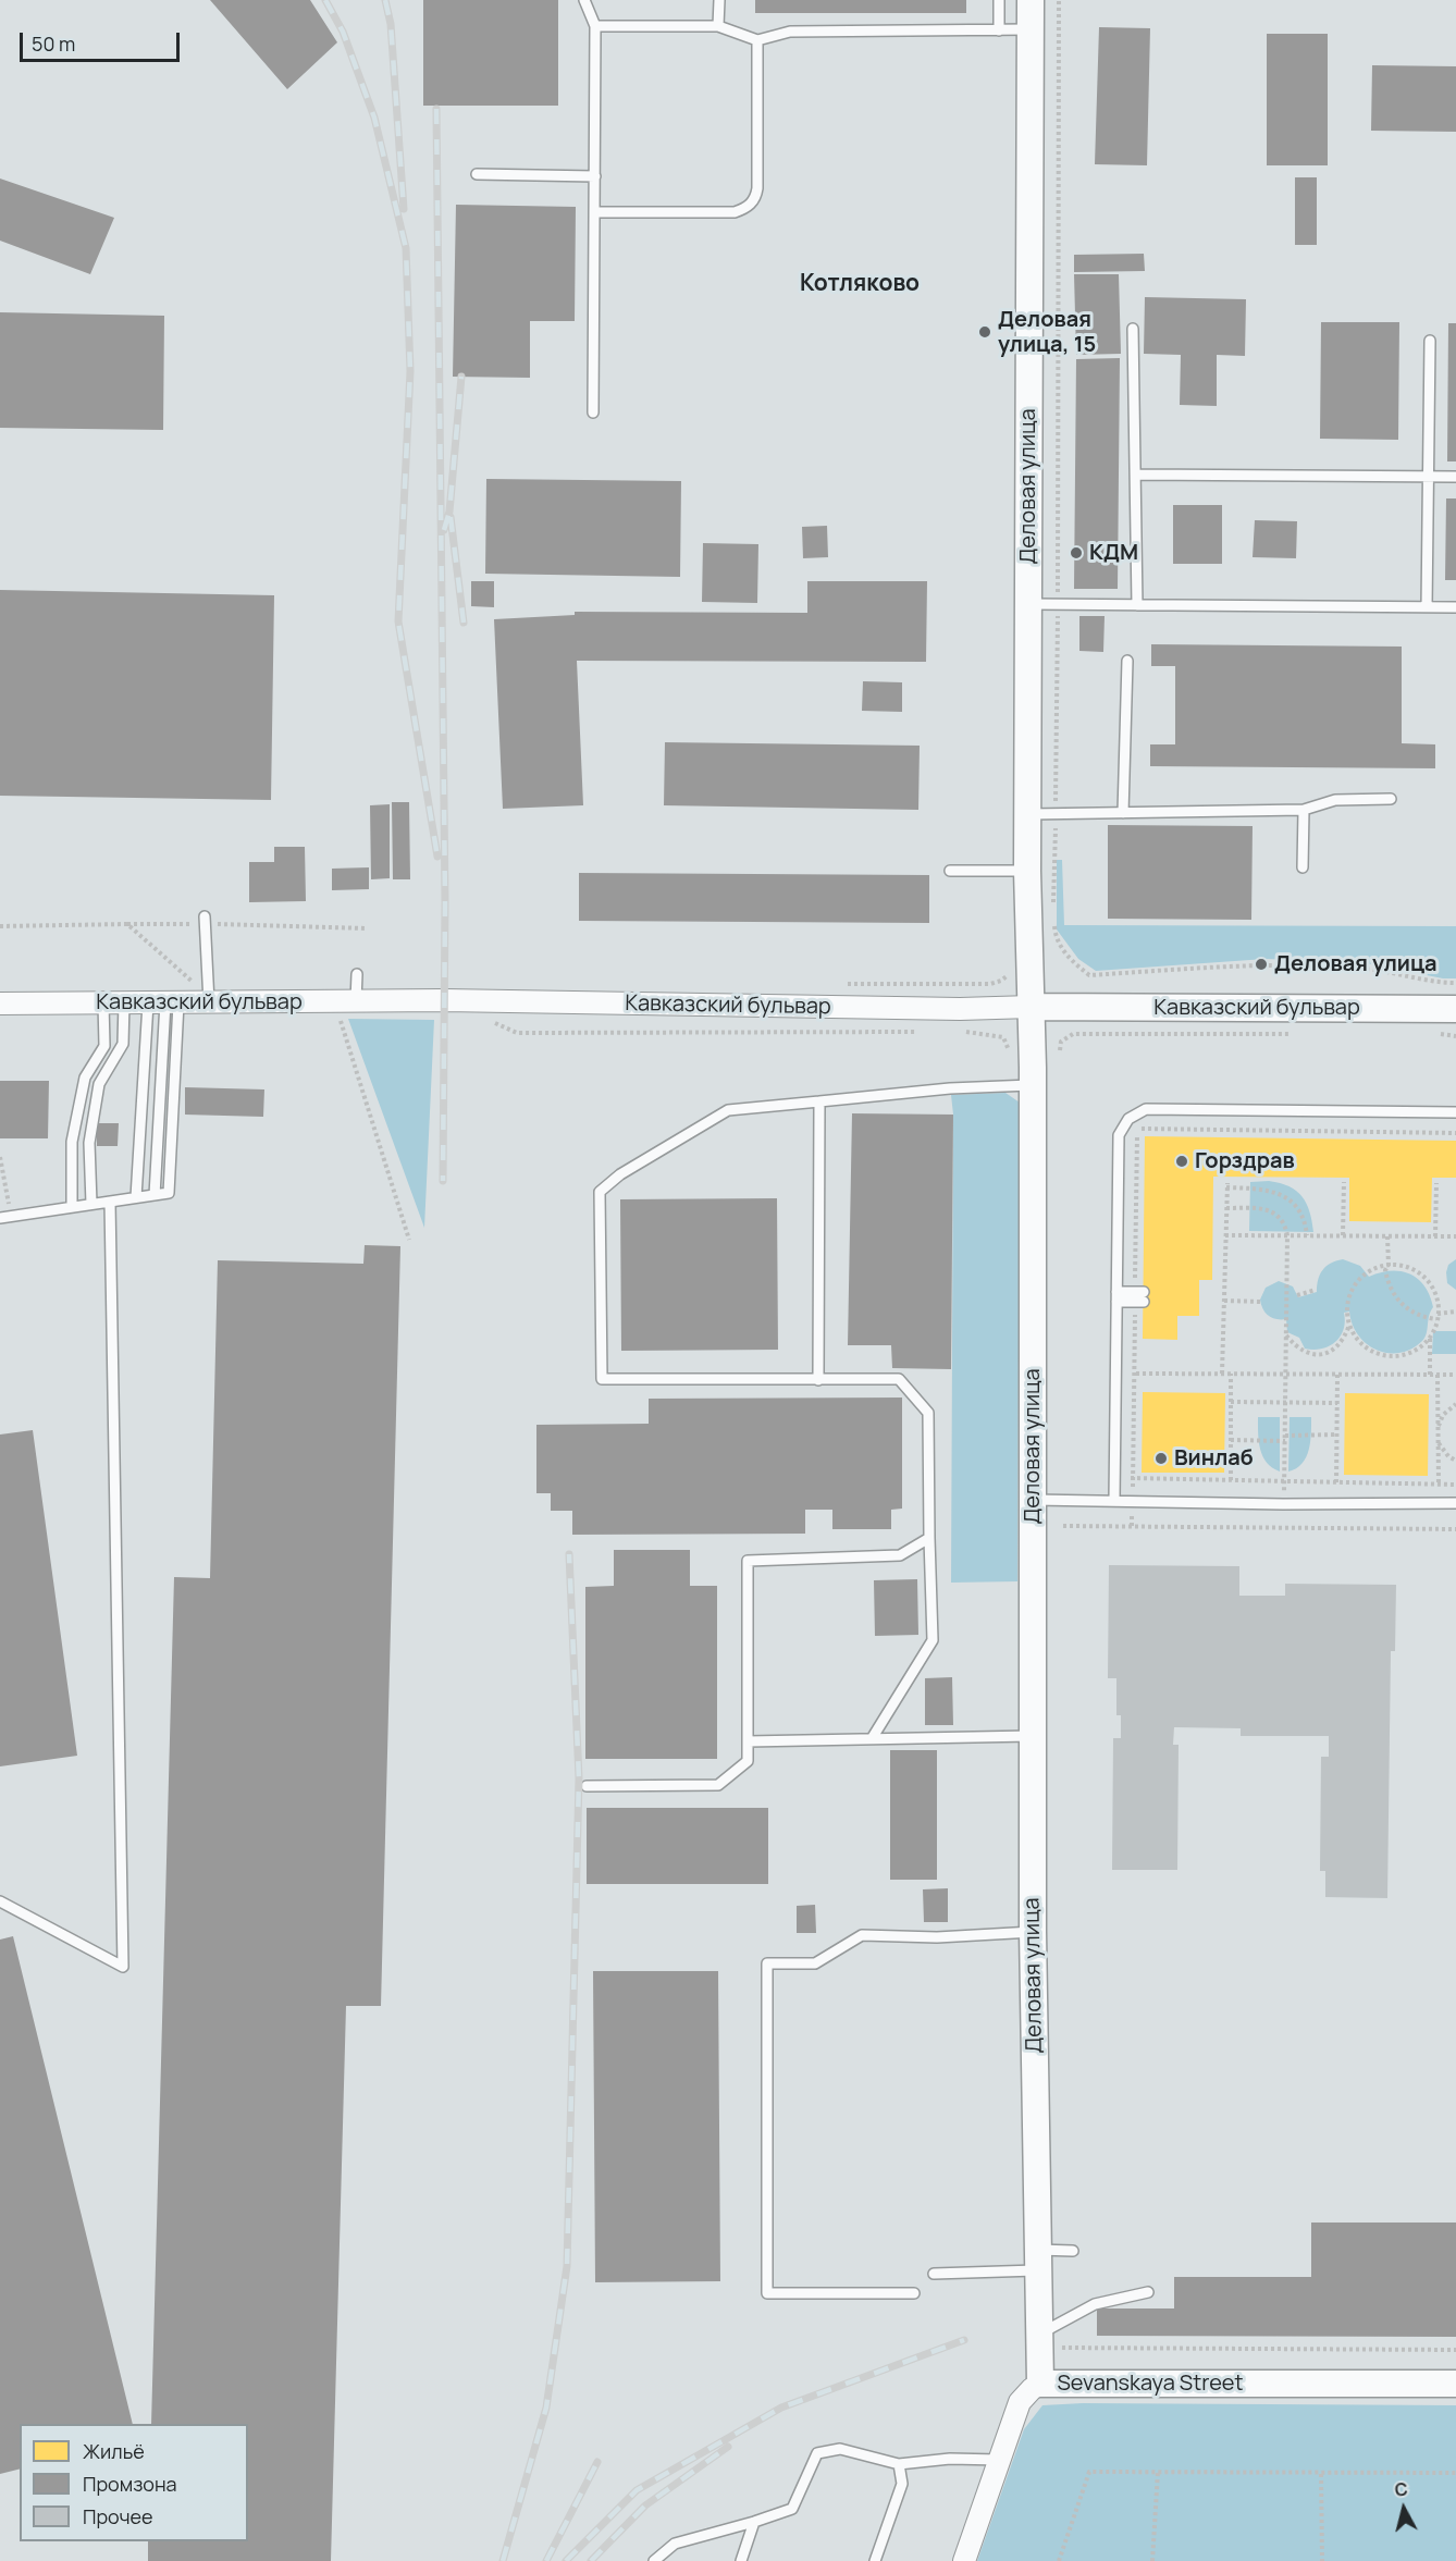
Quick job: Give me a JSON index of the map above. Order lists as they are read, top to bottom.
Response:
{
  "streets": {
    "street": ["Деловая улица", "Кавказский бульвар", "Sevanskaya Street"]
  },
  "crossings": [
    ["Деловая улица", "Кавказский бульвар"],
    ["Деловая улица", "Sevanskaya Street"]
  ],
  "districts": ["Котляково"],
  "places": [
    "Деловая улица, 15",
    "КДМ",
    "Деловая улица",
    "Горздрав",
    "Винлаб"
  ],
  "legend": ["Жильё", "Промзона", "Прочее"],
  "scale_bar": "50 m",
  "north": "top"
}
